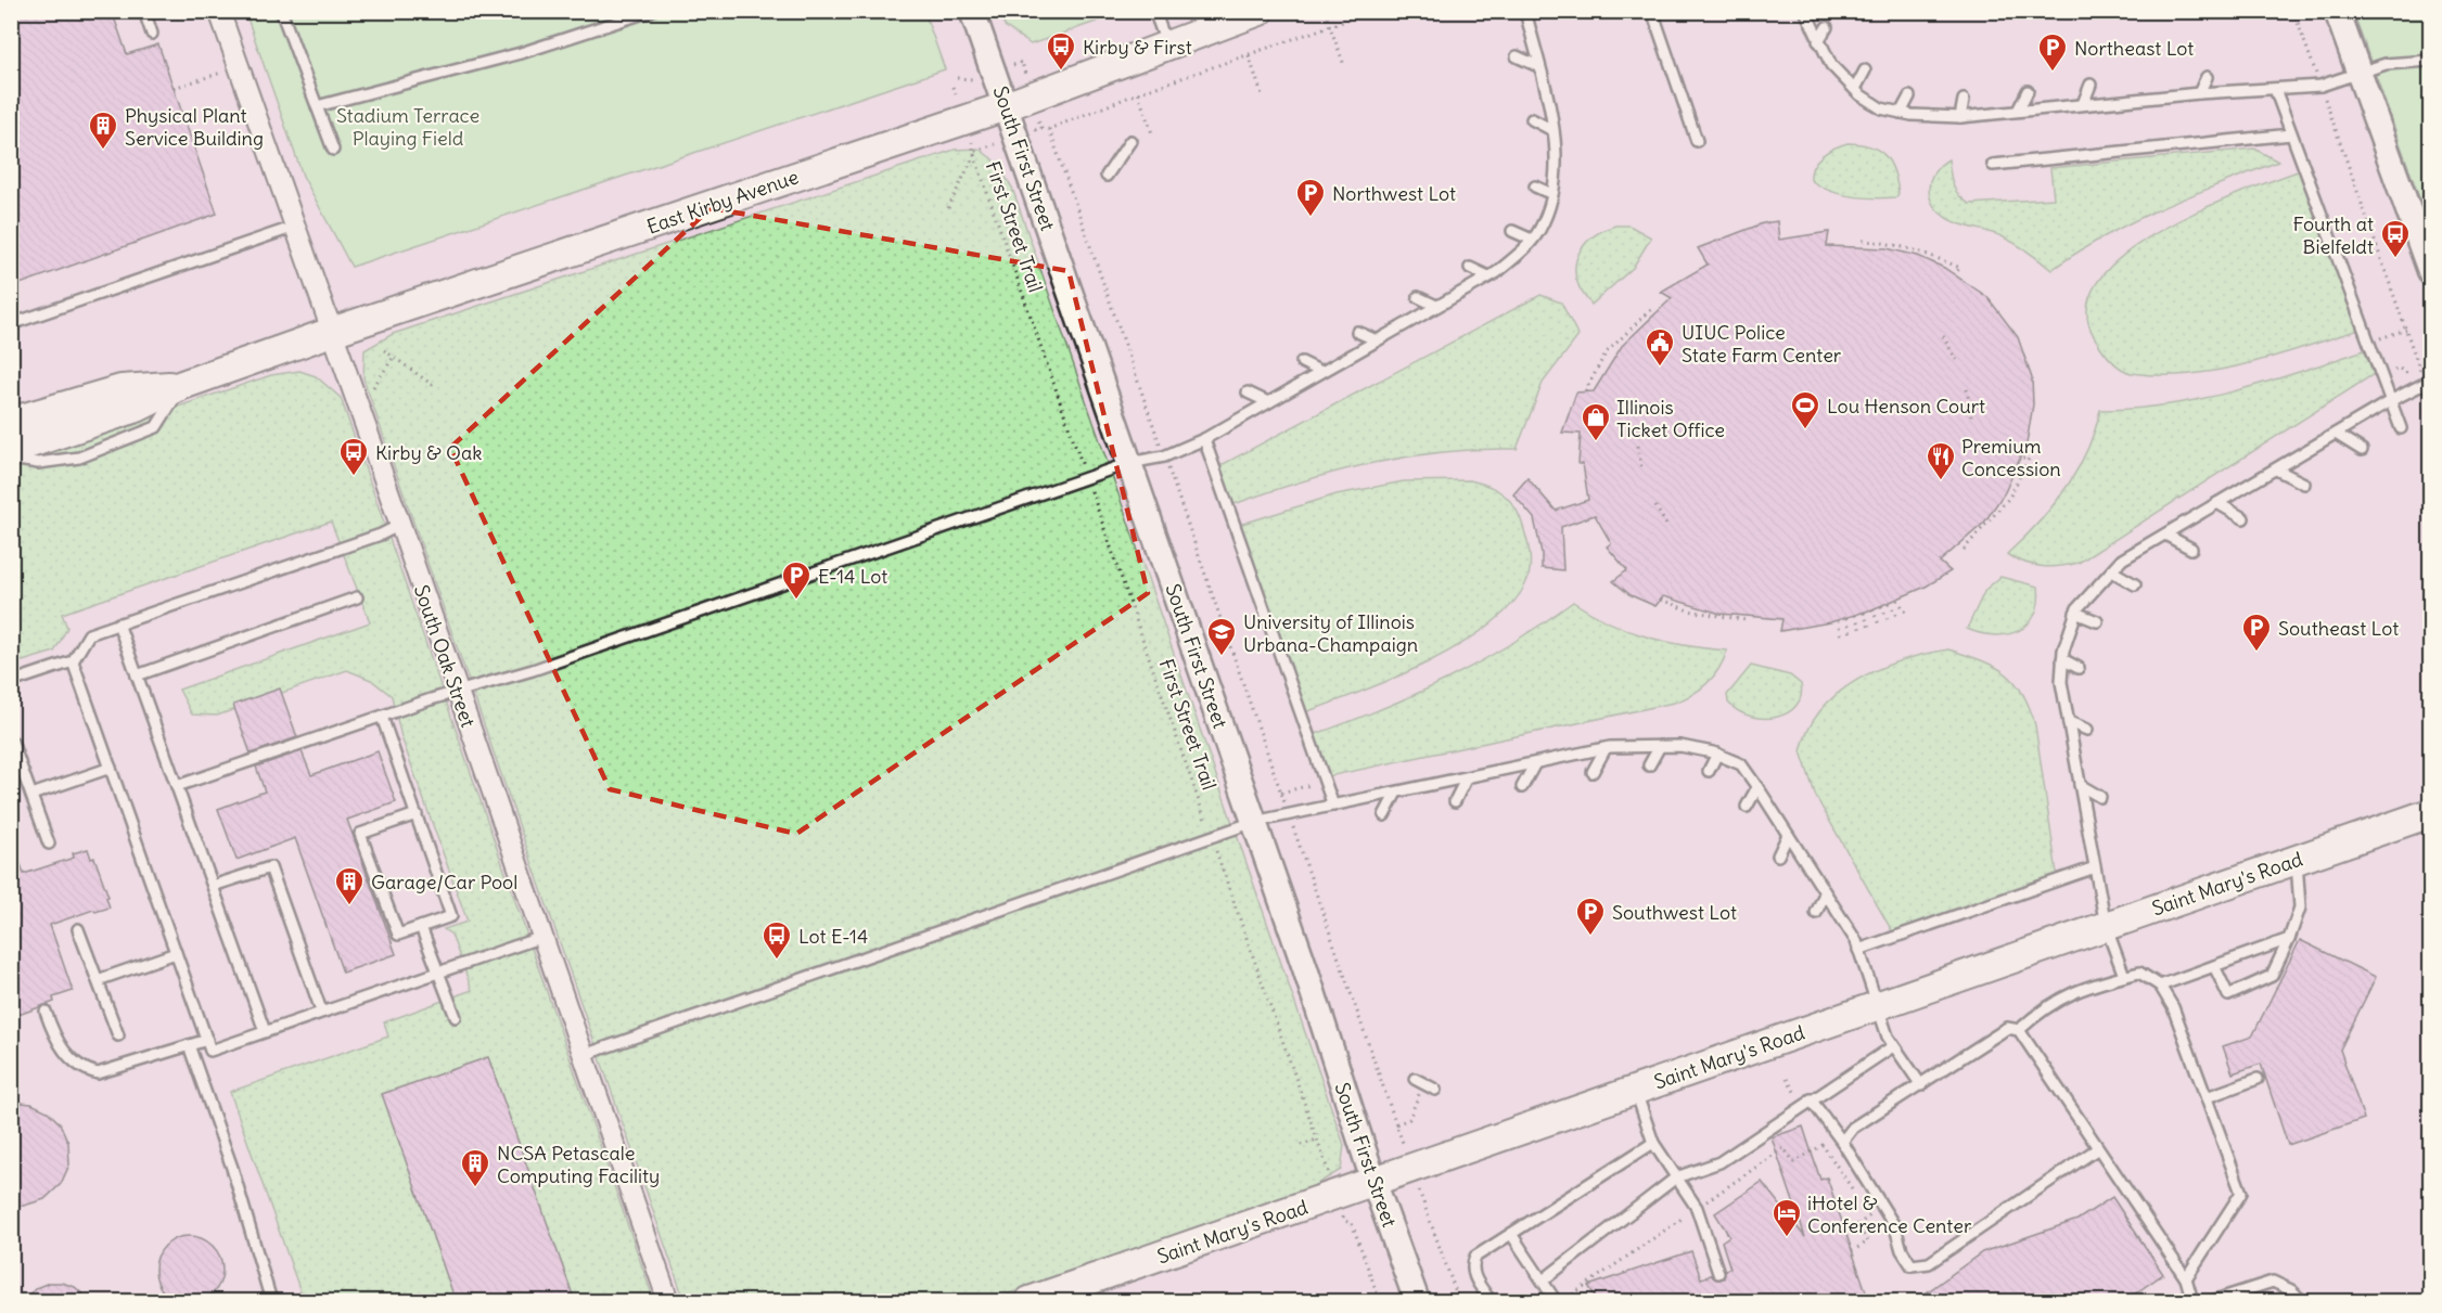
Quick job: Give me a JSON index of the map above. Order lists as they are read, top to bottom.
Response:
{
  "streets": {
    "main road": ["East Kirby Avenue", "Saint Mary's Road"],
    "street": ["South First Street", "South Oak Street"],
    "path": ["First Street Trail"]
  },
  "crossings": [
    ["South First Street", "East Kirby Avenue"],
    ["South First Street", "Saint Mary's Road"],
    ["East Kirby Avenue", "South Oak Street"],
    ["First Street Trail", "Saint Mary's Road"]
  ],
  "parks": ["Stadium Terrace Playing Field"],
  "places": {
    "bus stop": [
      "Kirby & First",
      "Fourth at Bielfeldt",
      "Kirby & Oak",
      "Lot E-14"
    ],
    "parking": [
      "Northeast Lot",
      "Northwest Lot",
      "E-14 Lot",
      "Southeast Lot",
      "Southwest Lot"
    ],
    "building": ["Physical Plant Service Building", "Garage/Car Pool", "NCSA Petascale Computing Facility"],
    "public building": ["UIUC Police State Farm Center"],
    "sports": ["Lou Henson Court"],
    "shop": ["Illinois Ticket Office"],
    "restaurant": ["Premium Concession"],
    "school or university": ["University of Illinois Urbana-Champaign"],
    "hotel": ["iHotel & Conference Center"]
  }
}
